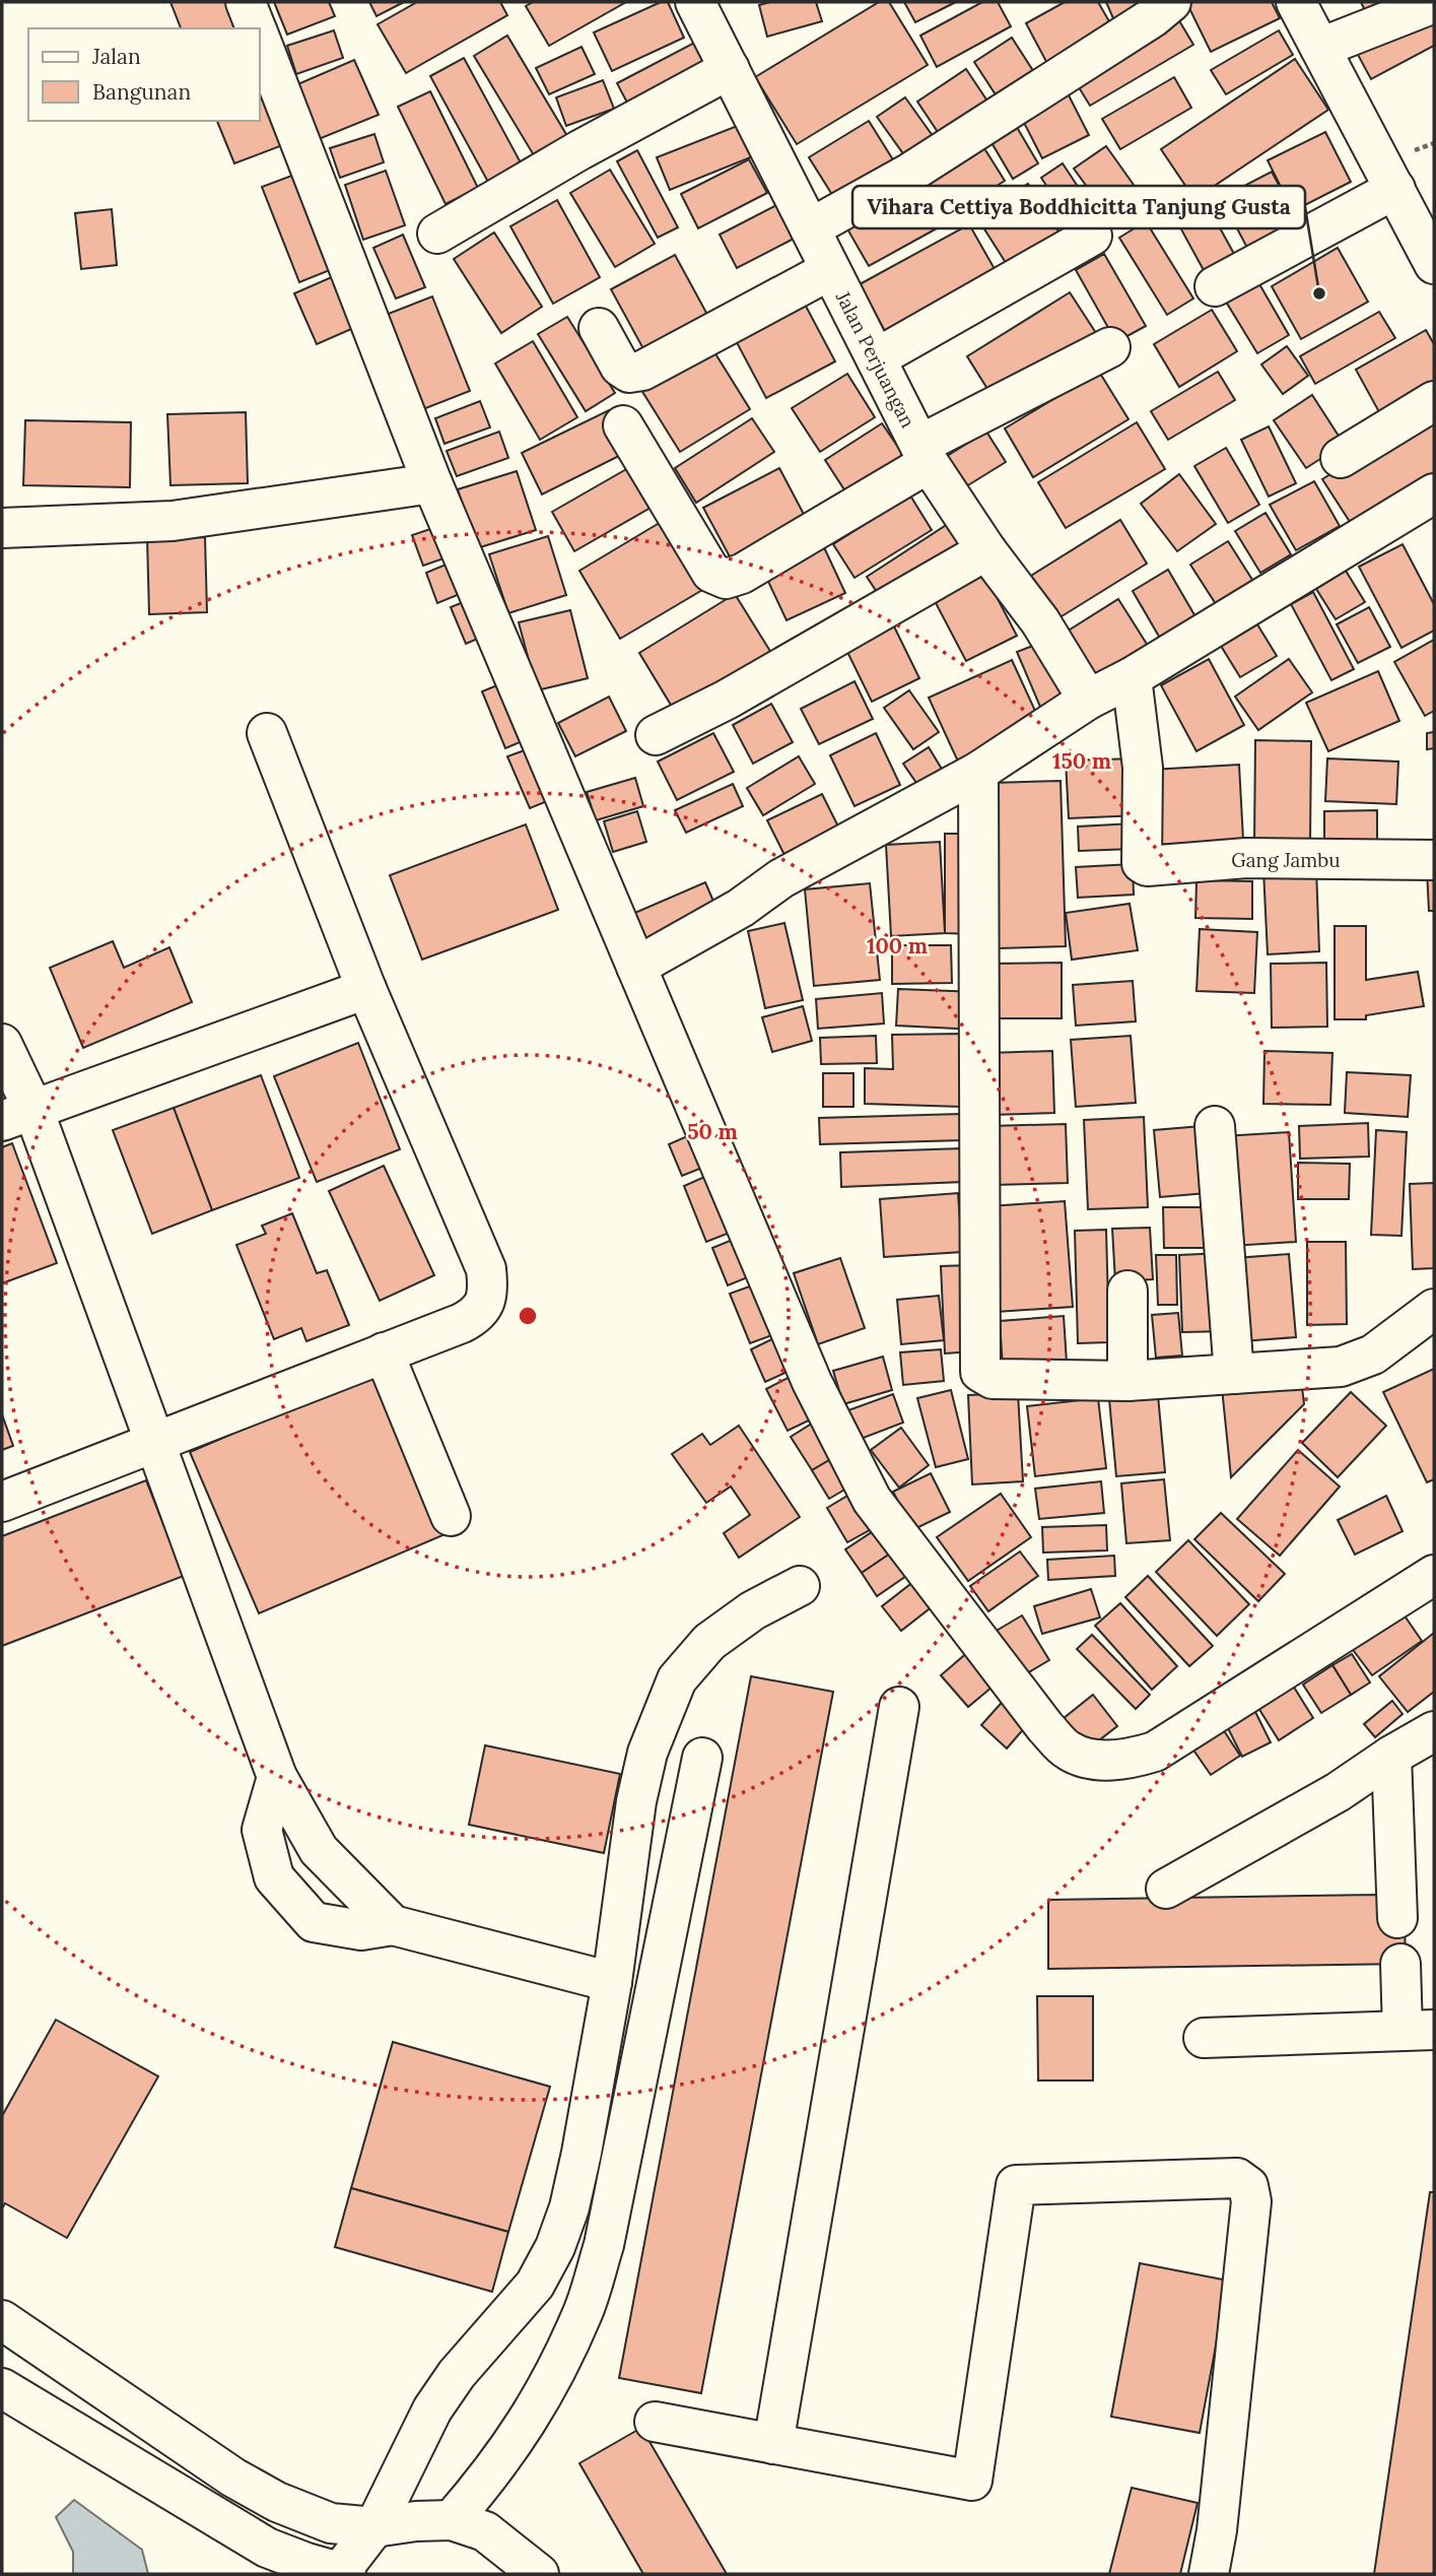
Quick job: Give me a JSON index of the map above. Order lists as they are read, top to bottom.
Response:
{
  "streets": {
    "street": ["Jalan Perjuangan", "Gang Jambu"]
  },
  "places": ["Vihara Cettiya Boddhicitta Tanjung Gusta"],
  "legend": ["Jalan", "Bangunan"],
  "rings": ["150 m", "100 m", "50 m"]
}
